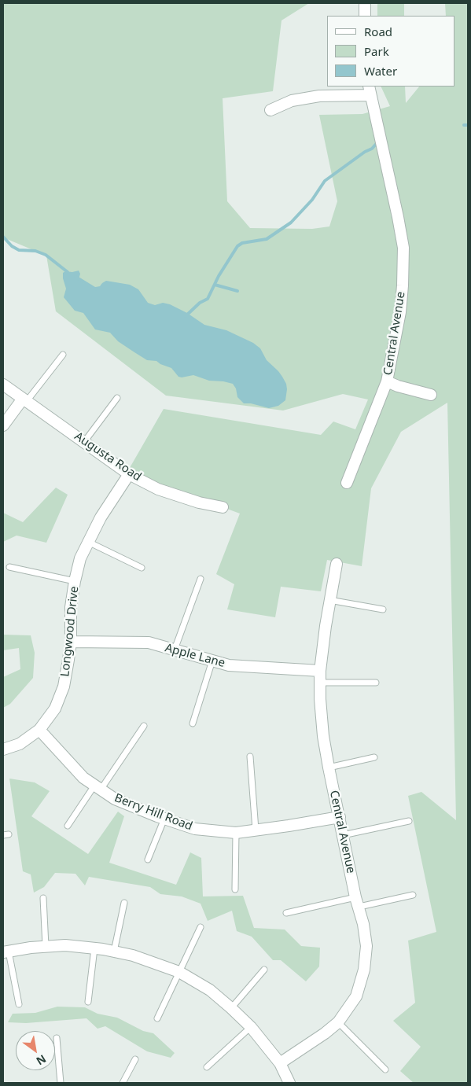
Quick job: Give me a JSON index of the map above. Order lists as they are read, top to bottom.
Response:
{
  "streets": {
    "street": [
      "Central Avenue",
      "Augusta Road",
      "Longwood Drive",
      "Apple Lane",
      "Berry Hill Road"
    ]
  },
  "crossings": [
    ["Central Avenue", "Apple Lane"],
    ["Central Avenue", "Berry Hill Road"],
    ["Augusta Road", "Longwood Drive"],
    ["Longwood Drive", "Apple Lane"],
    ["Longwood Drive", "Berry Hill Road"]
  ],
  "legend": ["Road", "Park", "Water"],
  "north": "bottom right"
}
